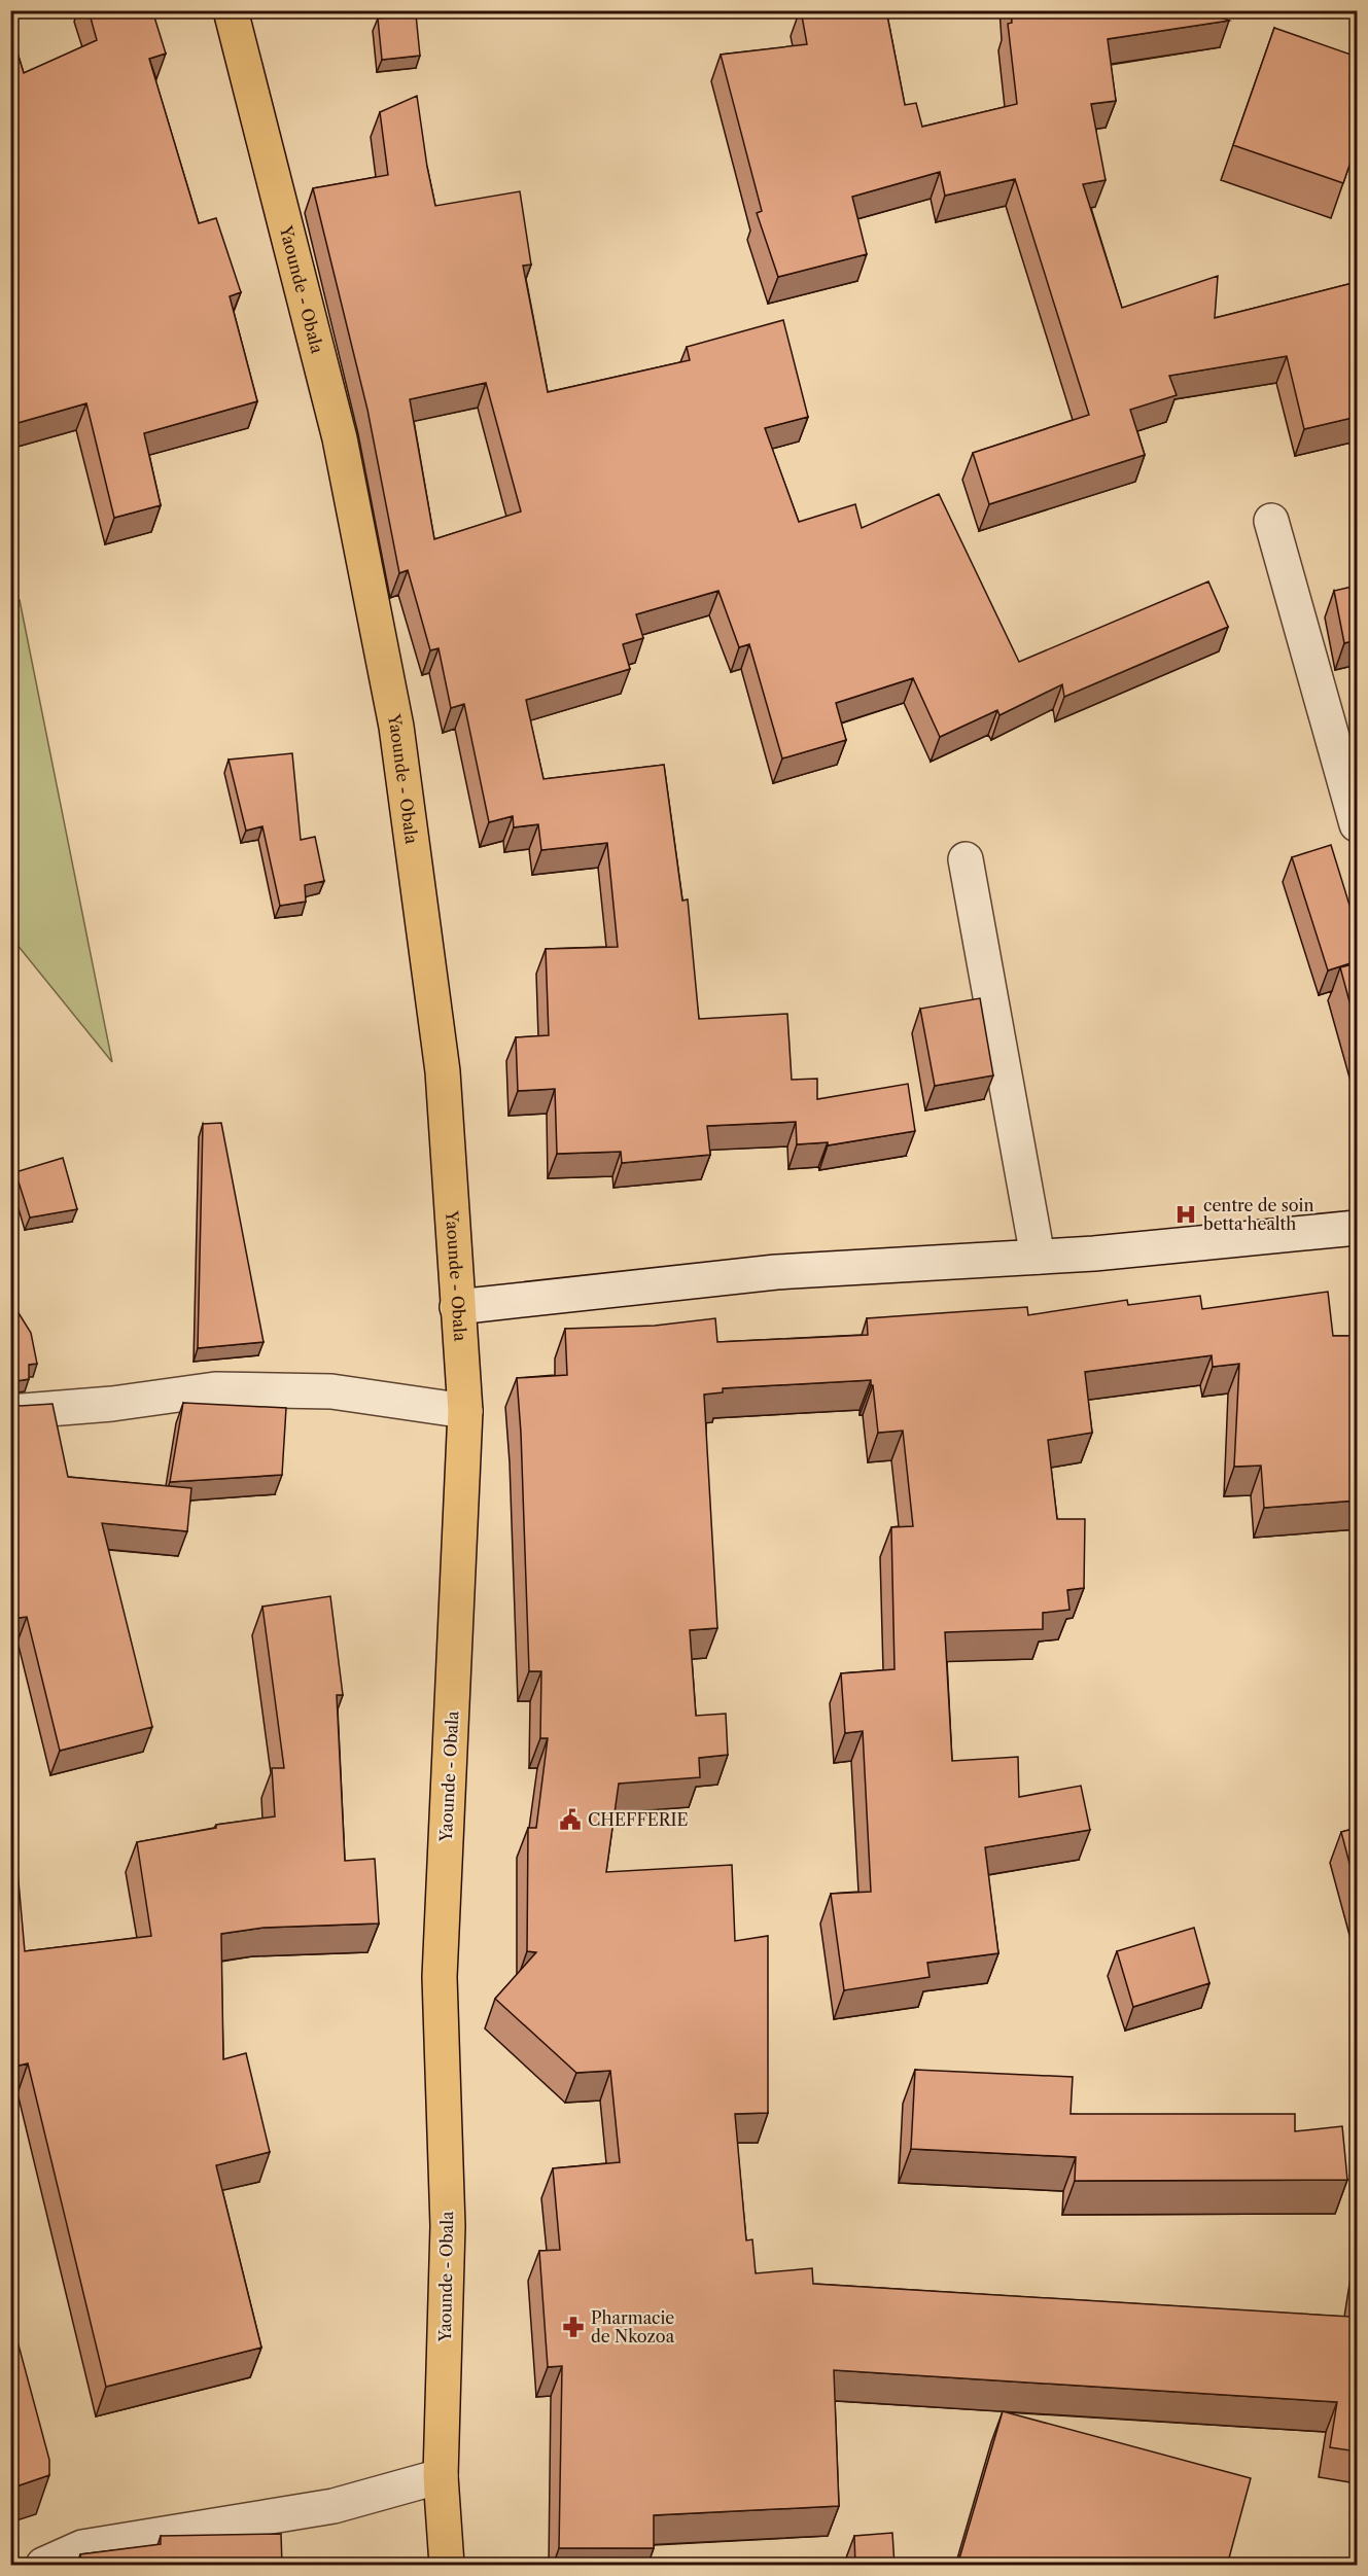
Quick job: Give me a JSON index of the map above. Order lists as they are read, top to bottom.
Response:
{
  "streets": {
    "highway": ["Yaounde - Obala"]
  },
  "places": {
    "hospital": ["centre de soin betta health"],
    "public building": ["CHEFFERIE"],
    "pharmacy": ["Pharmacie de Nkozoa"]
  }
}
